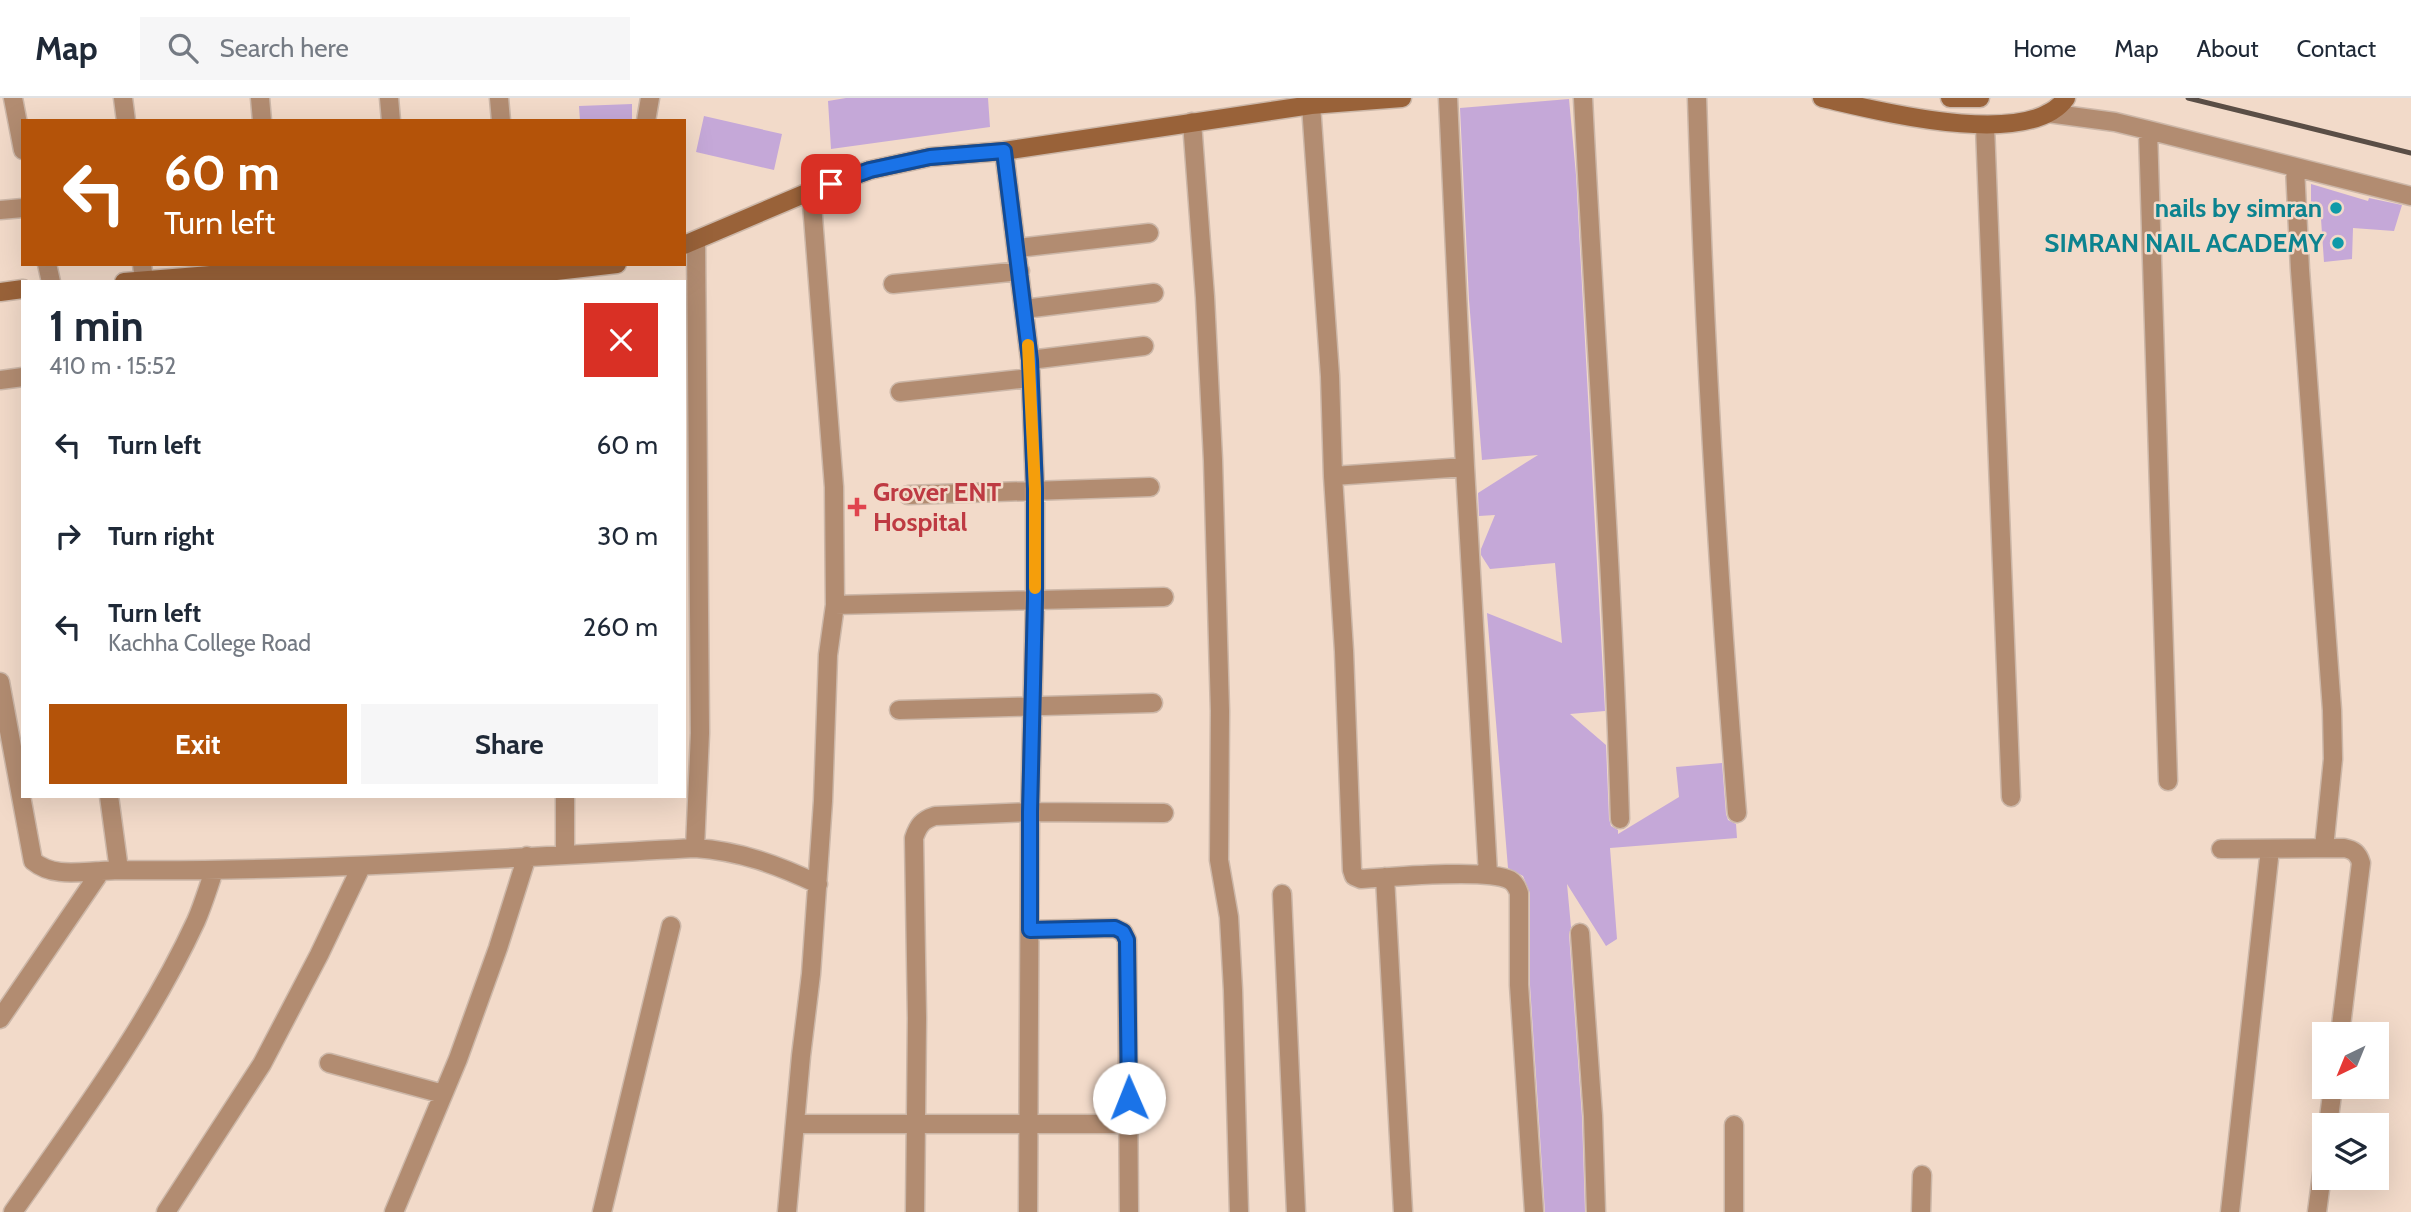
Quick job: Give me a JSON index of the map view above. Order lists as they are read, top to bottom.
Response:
{
  "places": {
    "other": ["nails by simran", "SIMRAN NAIL ACADEMY"],
    "health": ["Grover ENT Hospital"]
  },
  "north": "bottom left",
  "page": {
    "header": "Map",
    "search": "Search here",
    "nav": [
      "Home",
      "Map",
      "About",
      "Contact"
    ],
    "turn": ["60 m", "Turn left"],
    "heading": ["1 min", "410 m · 15:52"],
    "list": [
      {
        "name": "Turn left",
        "value": "60 m"
      },
      {
        "name": "Turn right",
        "value": "30 m"
      },
      {
        "name": "Turn left",
        "note": "Kachha College Road",
        "value": "260 m"
      }
    ],
    "buttons": ["Exit", "Share"]
  }
}
